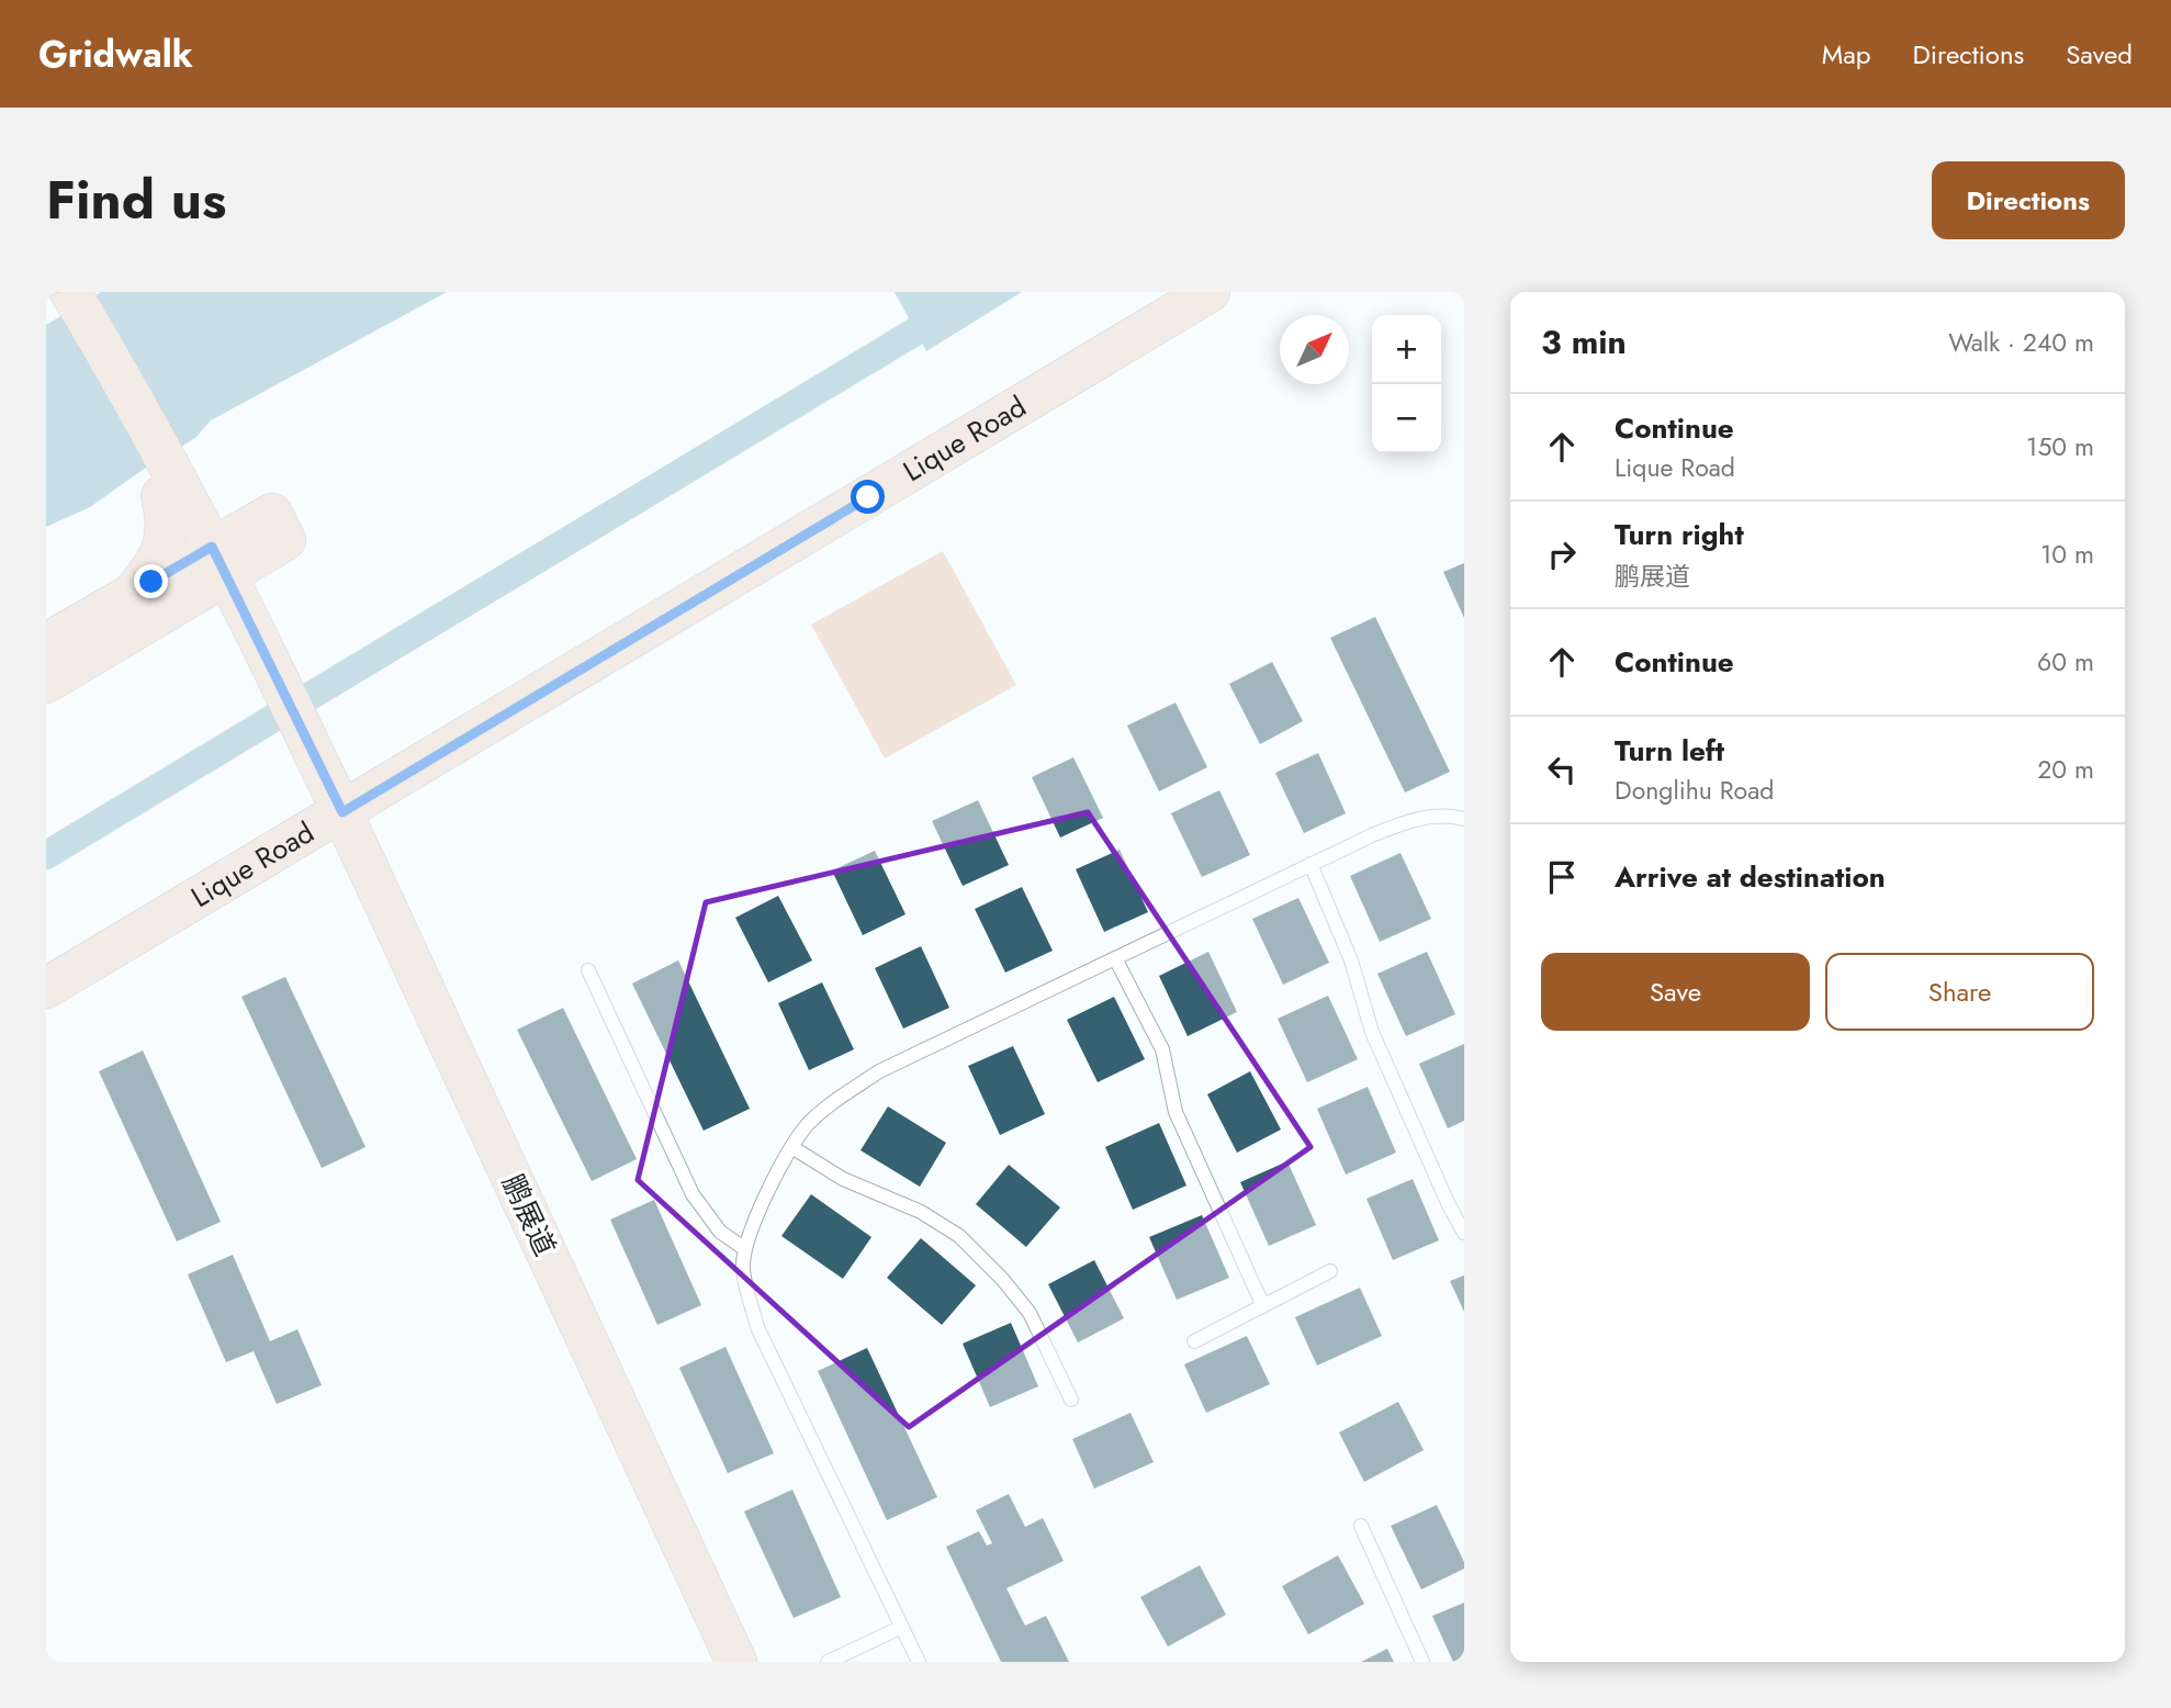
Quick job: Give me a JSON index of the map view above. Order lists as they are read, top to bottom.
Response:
{
  "streets": {
    "street": ["Lique Road", "鹏展道"]
  },
  "crossings": [
    ["Lique Road", "鹏展道"]
  ],
  "north": "top right",
  "page": {
    "header": "Gridwalk",
    "nav": ["Map", "Directions", "Saved"],
    "title": "Find us",
    "buttons": [
      "Directions",
      ["Save", "Share"]
    ],
    "heading": ["3 min", "Walk · 240 m"],
    "map_buttons": ["+", "−"],
    "list": [
      ["Continue", "Lique Road", "150 m"],
      ["Turn right", "鹏展道", "10 m"],
      ["Continue", "60 m"],
      ["Turn left", "Donglihu Road", "20 m"],
      "Arrive at destination"
    ]
  }
}
